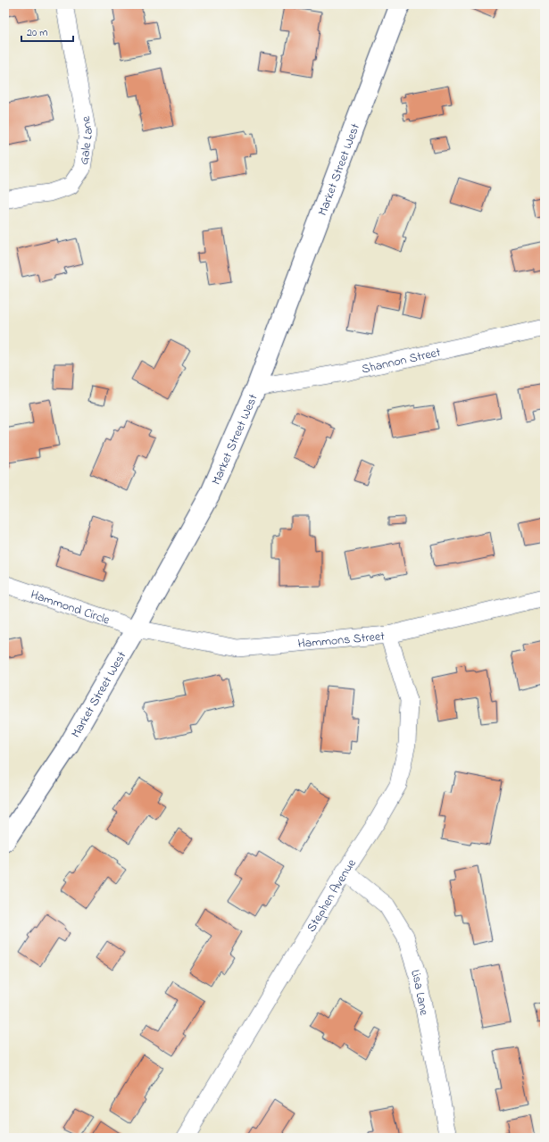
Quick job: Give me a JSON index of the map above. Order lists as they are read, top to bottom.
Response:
{
  "streets": {
    "main road": ["Market Street West"],
    "street": [
      "Gale Lane",
      "Shannon Street",
      "Hammond Circle",
      "Hammons Street",
      "Stephen Avenue",
      "Lisa Lane"
    ]
  },
  "crossings": [
    ["Market Street West", "Shannon Street"],
    ["Market Street West", "Hammond Circle"],
    ["Market Street West", "Hammons Street"],
    ["Hammond Circle", "Hammons Street"],
    ["Hammons Street", "Stephen Avenue"],
    ["Stephen Avenue", "Lisa Lane"]
  ],
  "scale_bar": "20 m"
}
